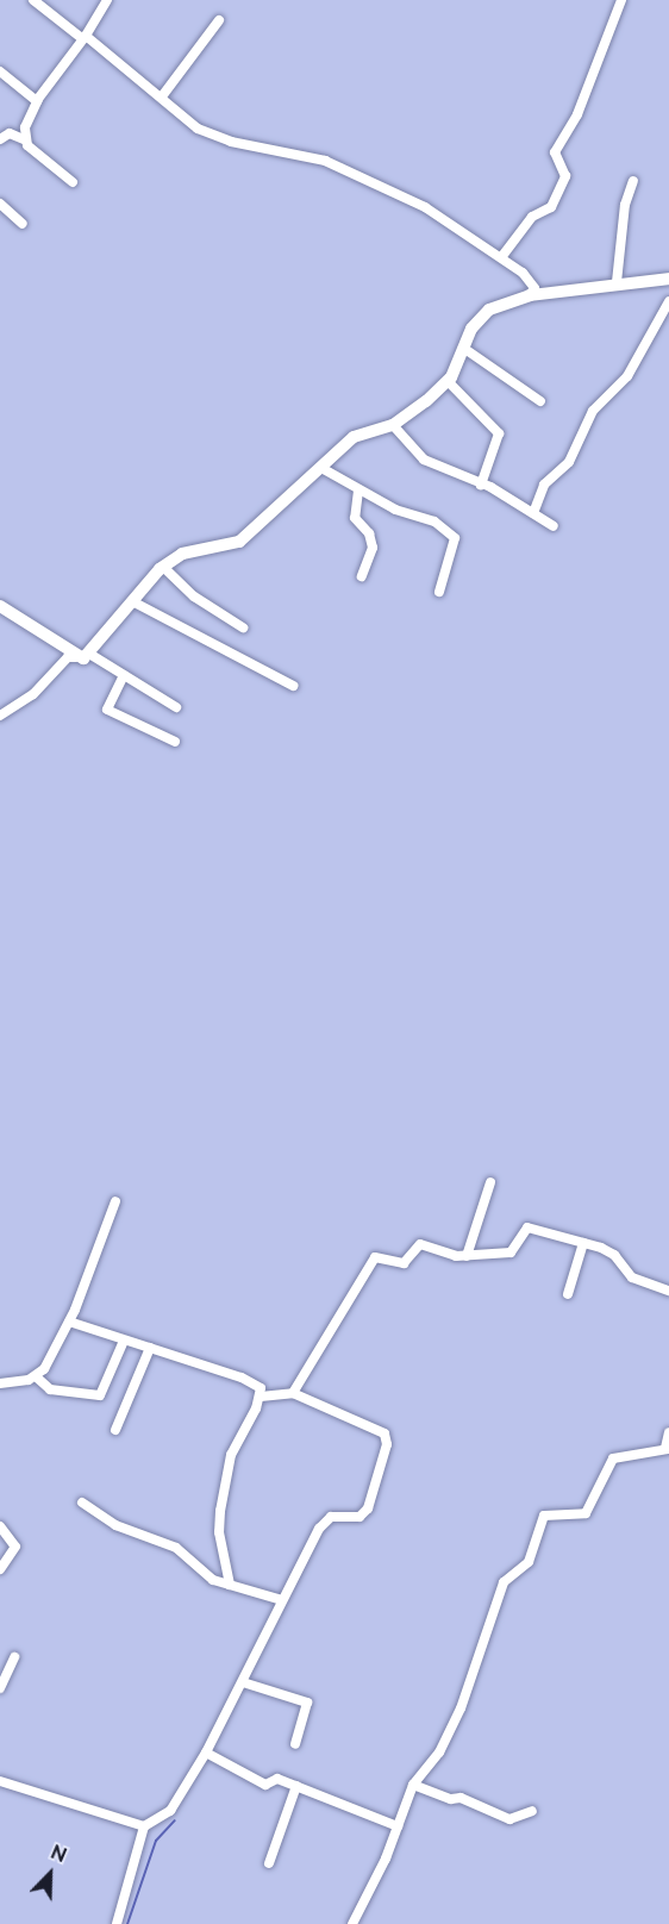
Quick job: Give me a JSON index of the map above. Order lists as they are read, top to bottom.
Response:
{
  "north": "top right"
}
